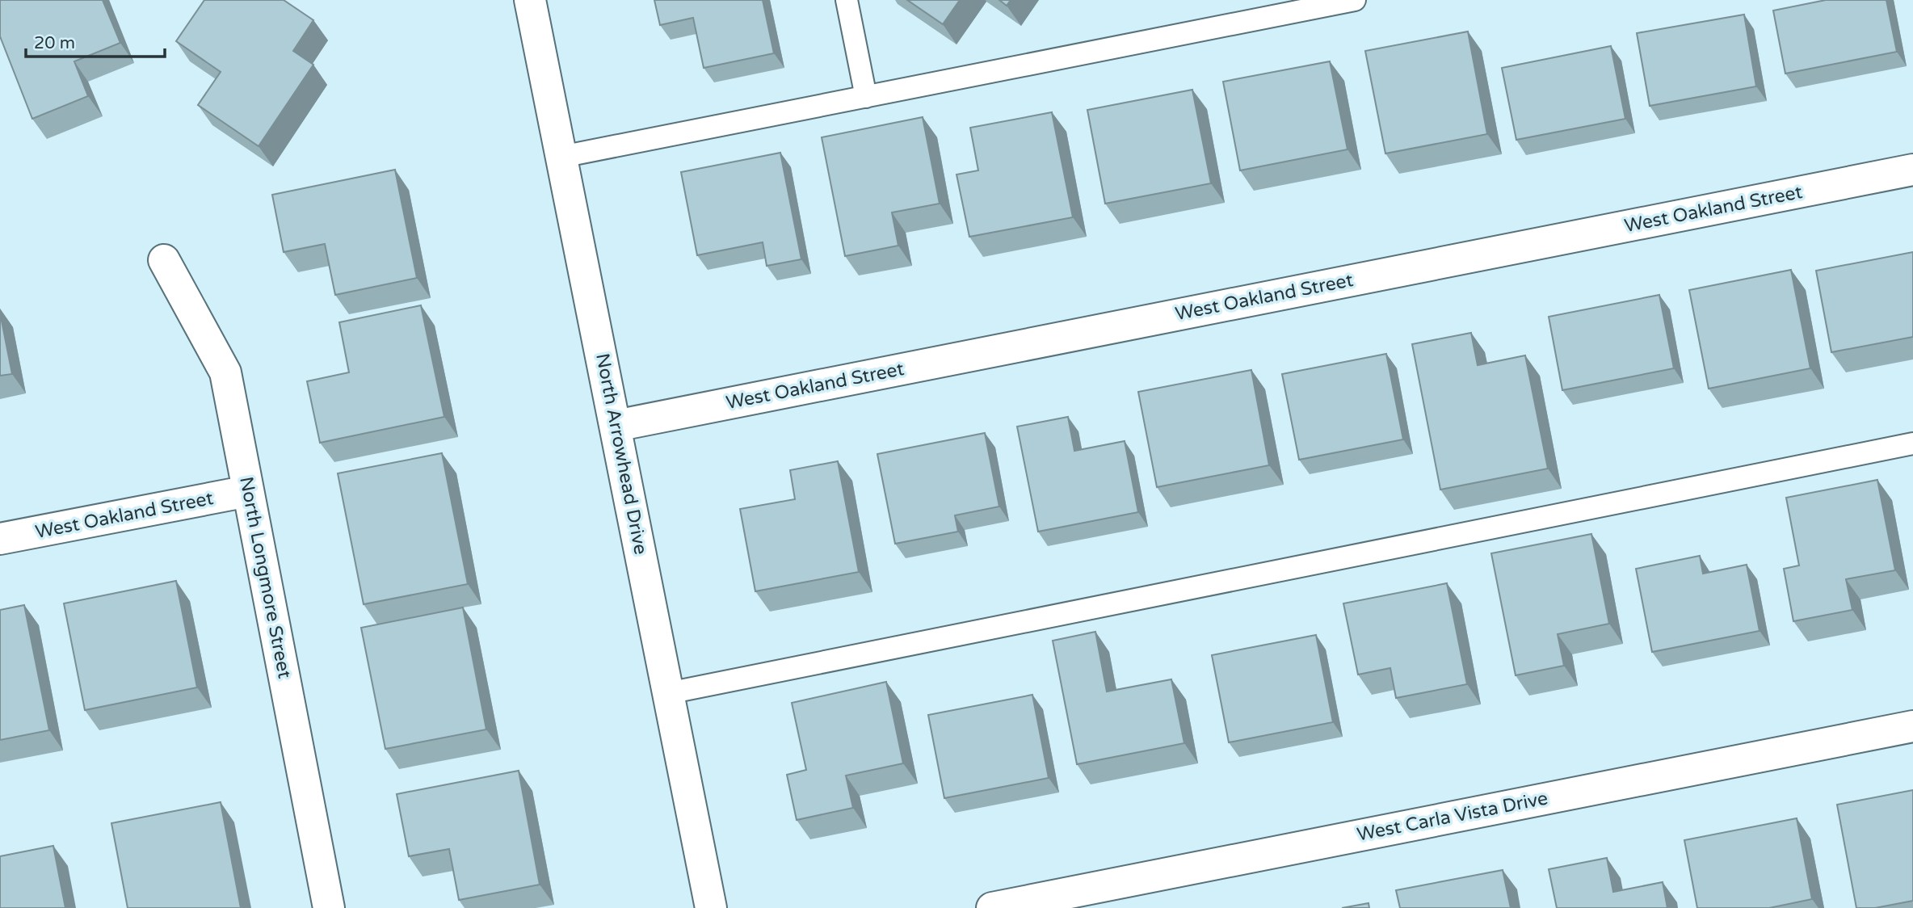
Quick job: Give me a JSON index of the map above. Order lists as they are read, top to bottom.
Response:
{
  "streets": {
    "street": [
      "West Oakland Street",
      "North Arrowhead Drive",
      "North Longmore Street",
      "West Carla Vista Drive"
    ]
  },
  "crossings": [
    ["West Oakland Street", "North Arrowhead Drive"],
    ["West Oakland Street", "North Longmore Street"]
  ],
  "scale_bar": "20 m"
}
